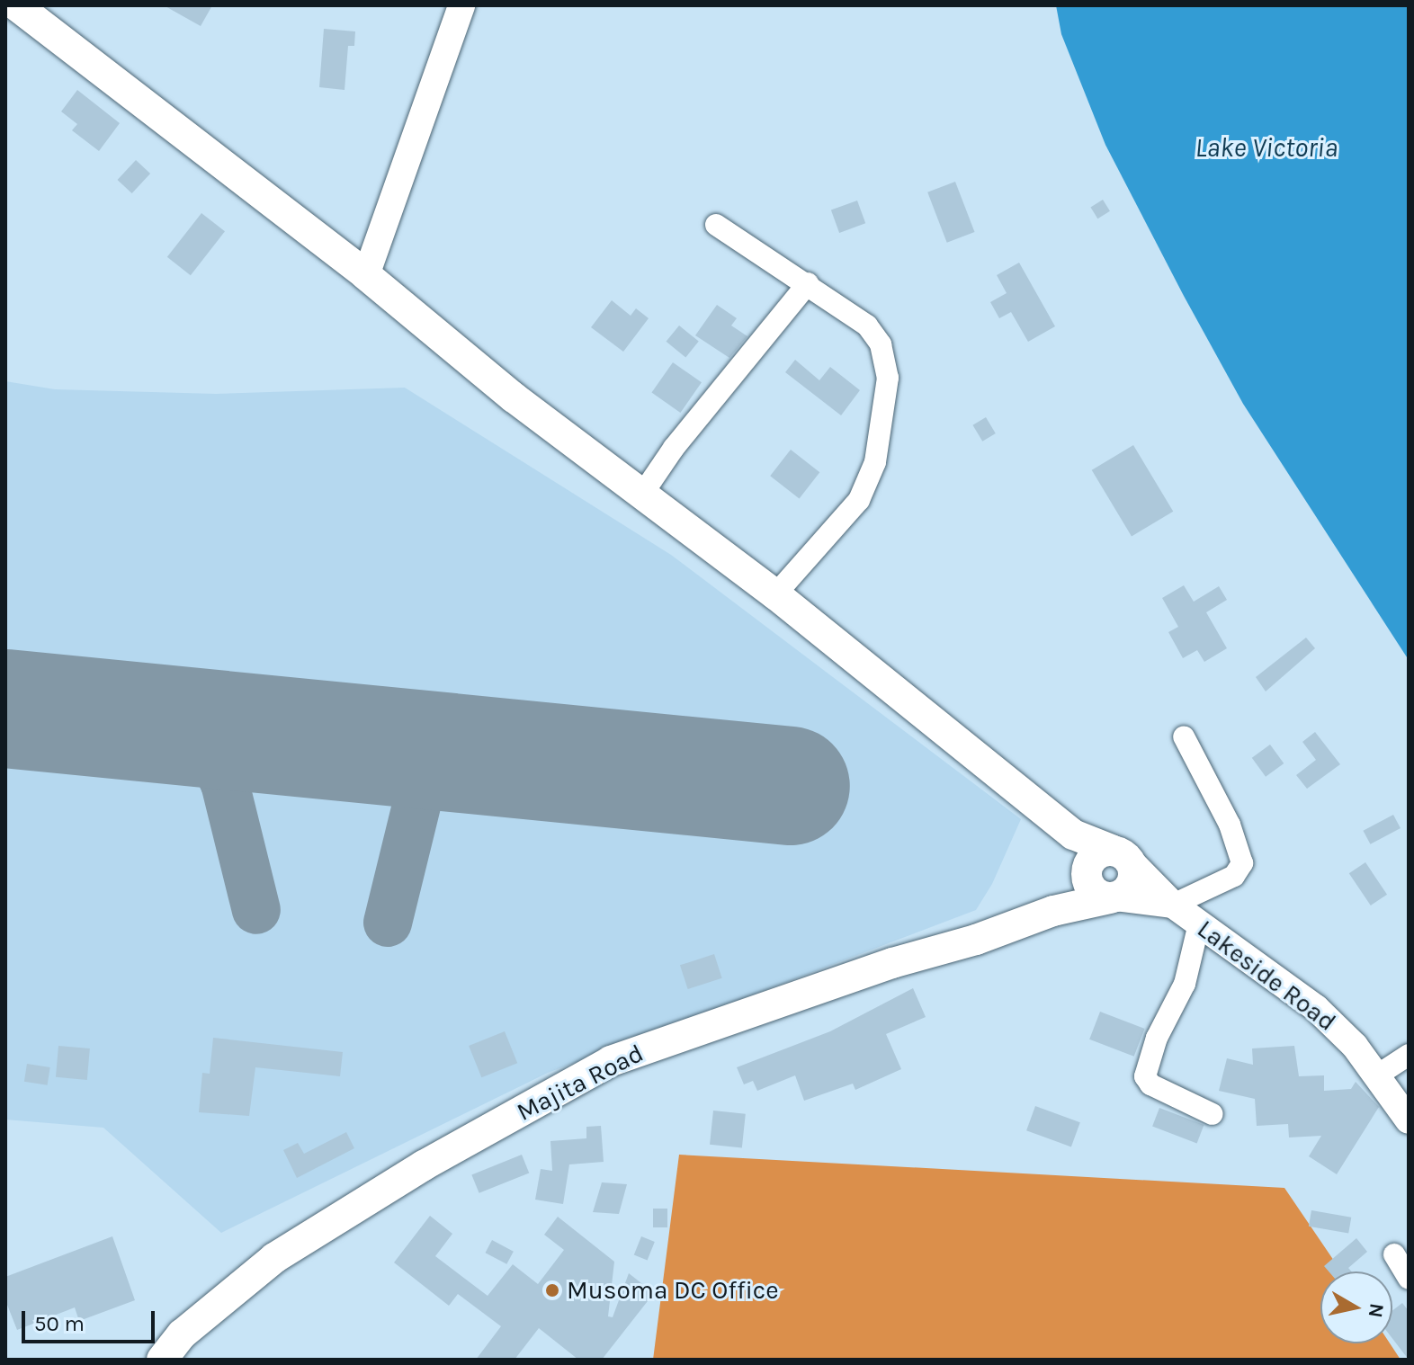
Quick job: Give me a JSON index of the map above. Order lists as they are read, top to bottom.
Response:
{
  "streets": {
    "main road": ["Majita Road"],
    "street": ["Lakeside Road"]
  },
  "crossings": [
    ["Lakeside Road", "Majita Road"]
  ],
  "water": ["Lake Victoria"],
  "places": ["Musoma DC Office"],
  "scale_bar": "50 m",
  "north": "right"
}
